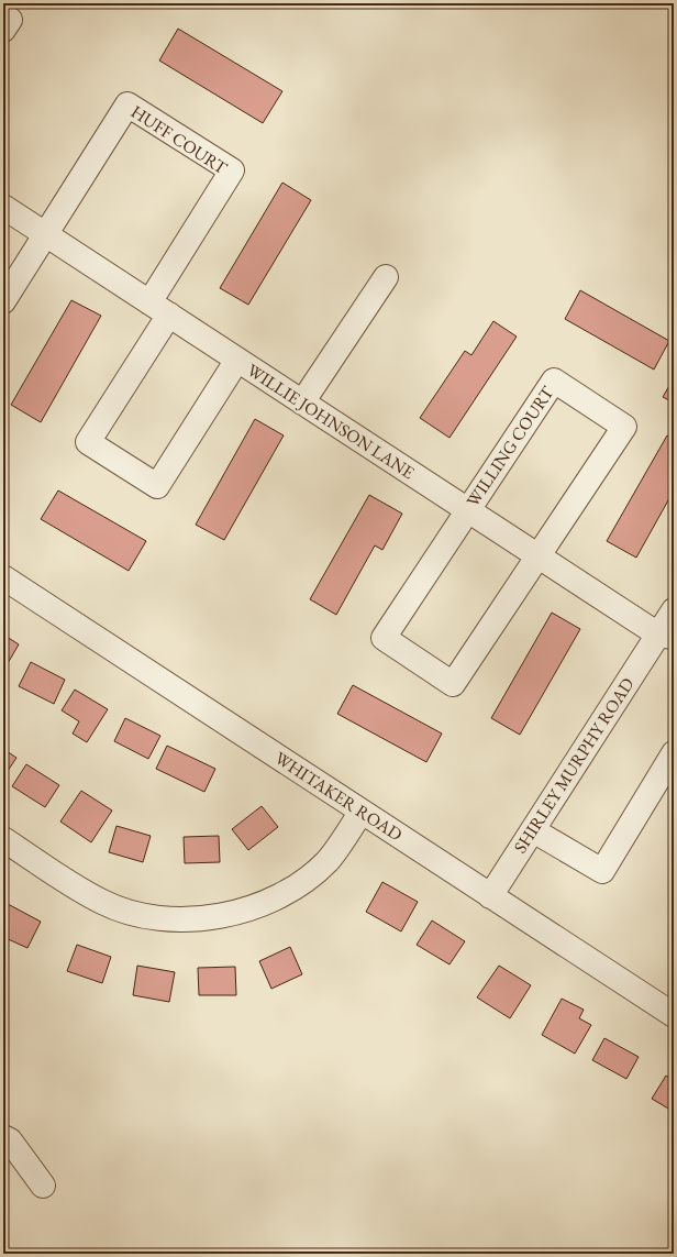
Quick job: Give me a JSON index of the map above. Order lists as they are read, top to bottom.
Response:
{
  "streets": {
    "street": [
      "HUFF COURT",
      "WILLIE JOHNSON LANE",
      "WILLING COURT",
      "SHIRLEY MURPHY ROAD",
      "WHITAKER ROAD"
    ]
  },
  "crossings": [
    ["HUFF COURT", "WILLIE JOHNSON LANE"],
    ["WILLIE JOHNSON LANE", "WILLING COURT"],
    ["WILLIE JOHNSON LANE", "SHIRLEY MURPHY ROAD"],
    ["SHIRLEY MURPHY ROAD", "WHITAKER ROAD"]
  ]
}
